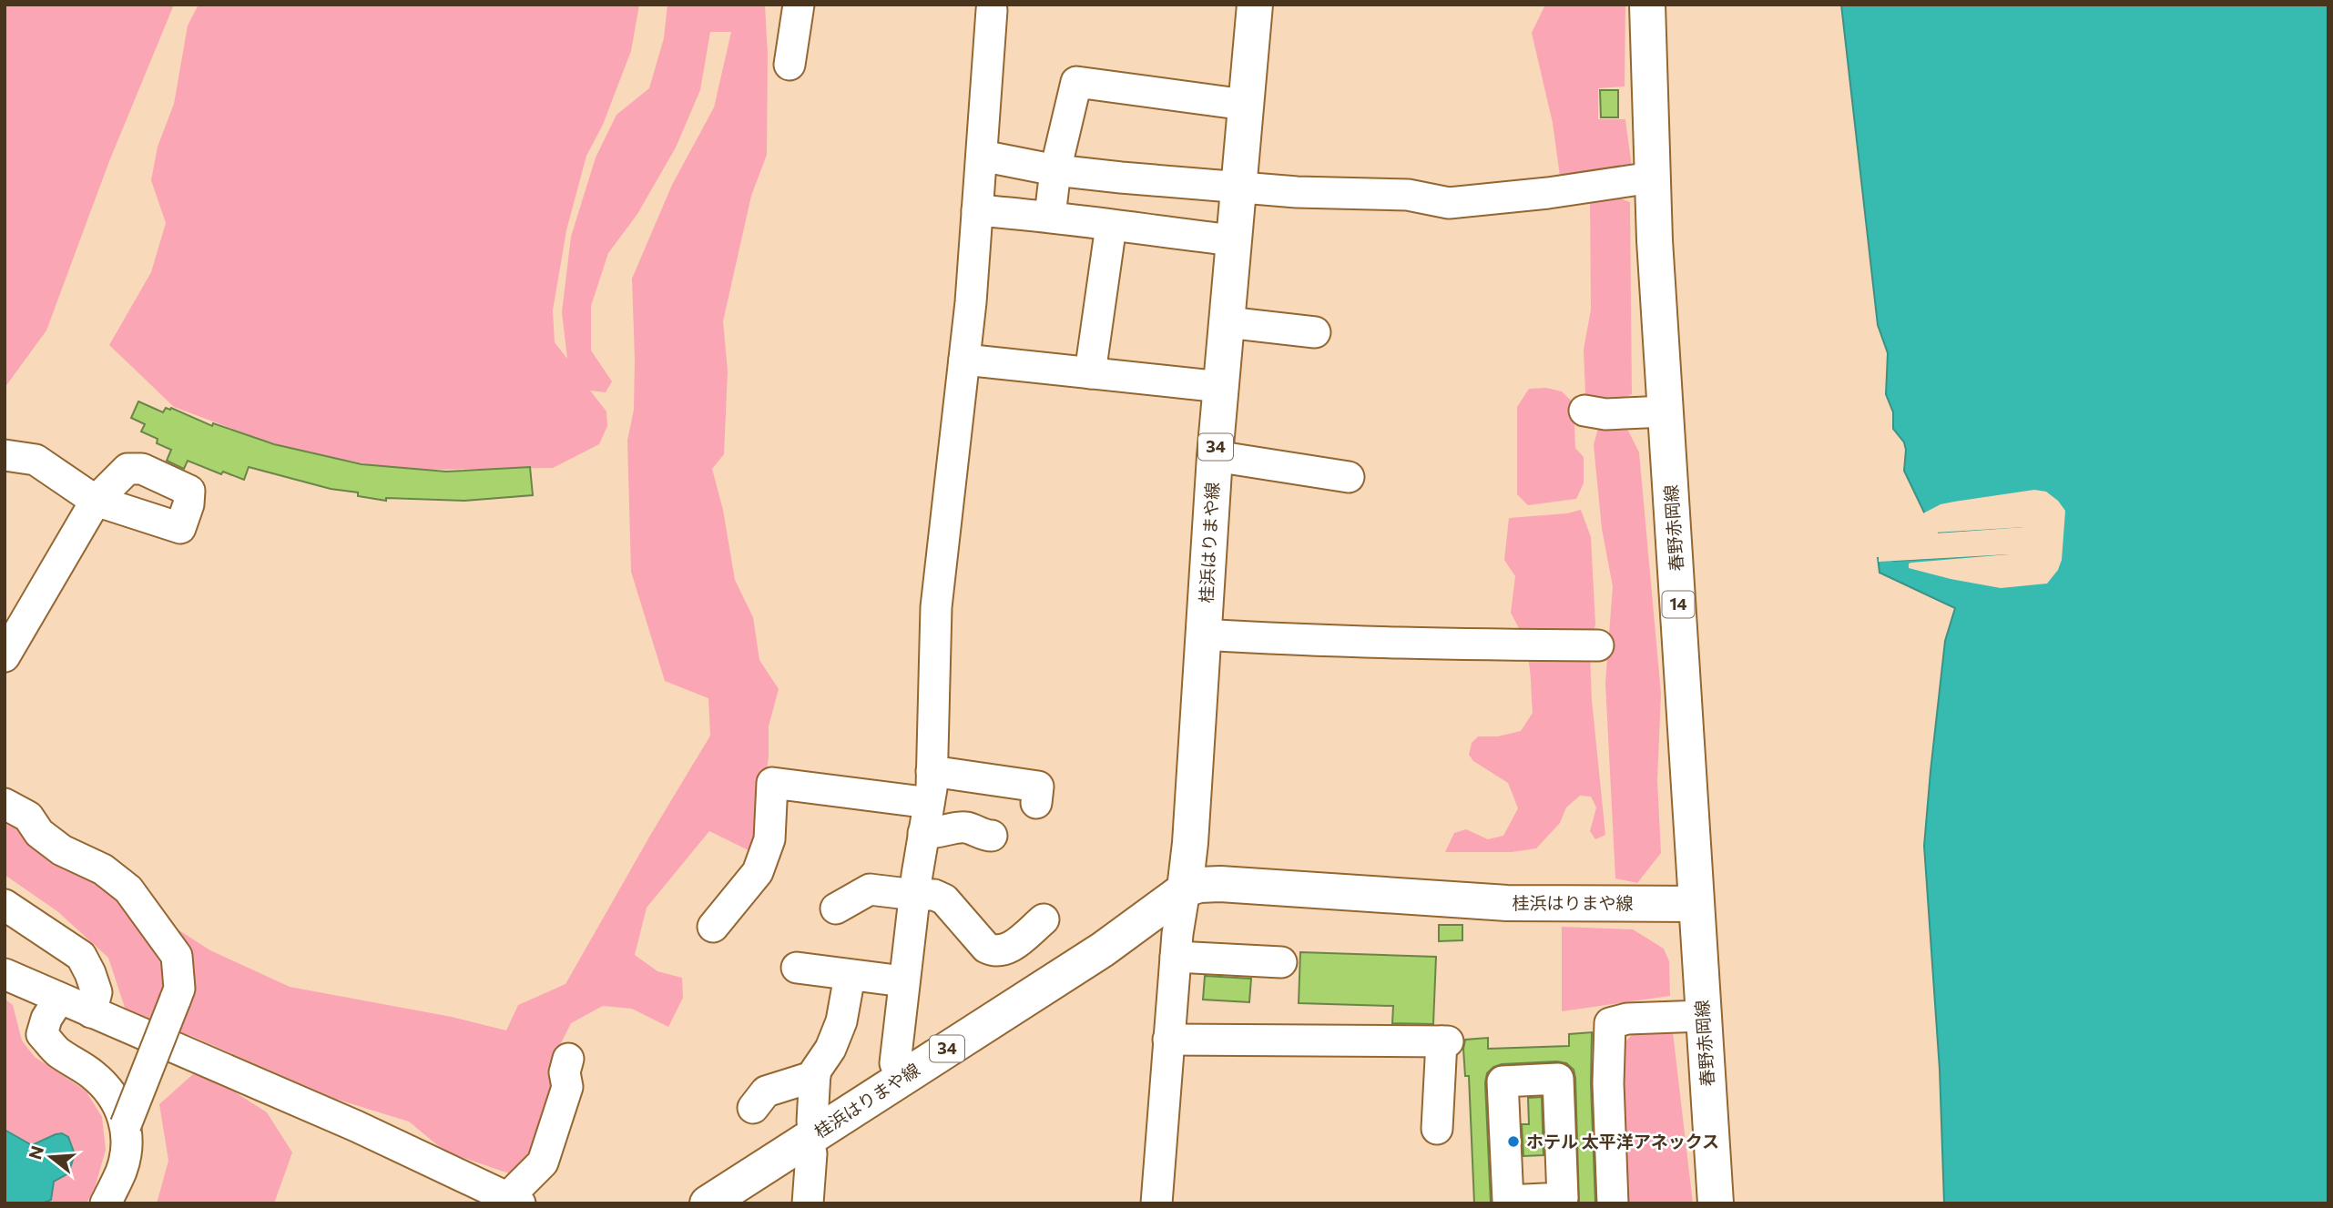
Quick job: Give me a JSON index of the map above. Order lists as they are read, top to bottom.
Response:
{
  "streets": {
    "main road": [
      "34",
      "春野赤岡線",
      "桂浜はりまや線",
      "14"
    ]
  },
  "crossings": [
    ["春野赤岡線", "桂浜はりまや線"]
  ],
  "places": ["ホテル 太平洋アネックス"],
  "north": "left"
}
